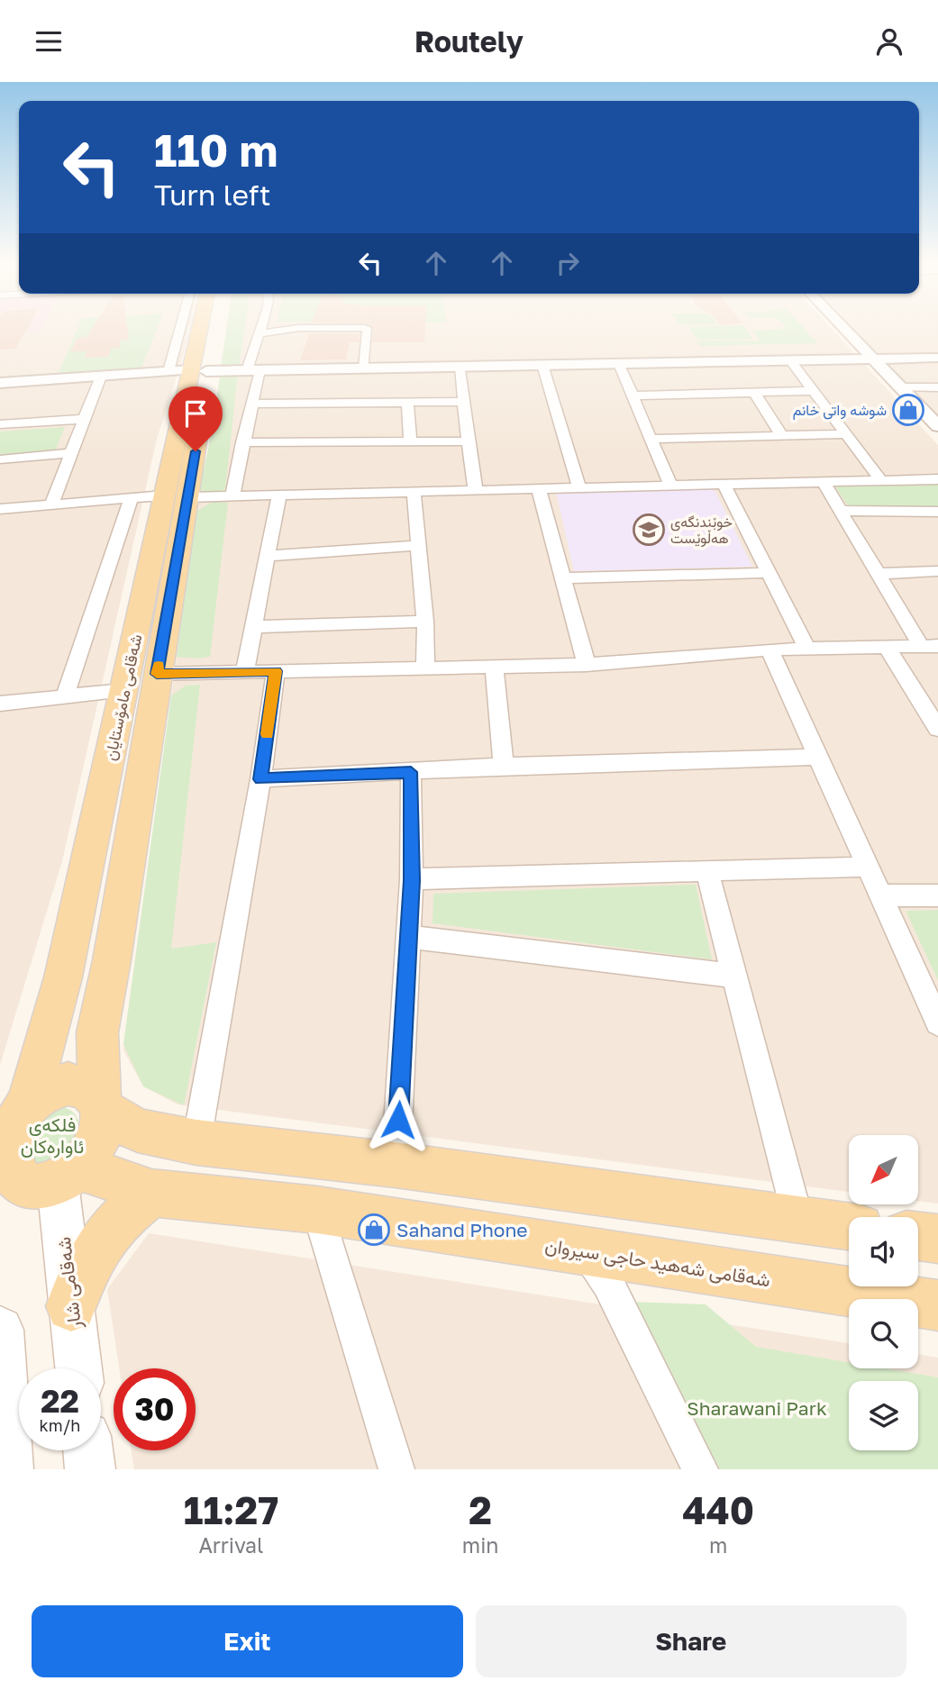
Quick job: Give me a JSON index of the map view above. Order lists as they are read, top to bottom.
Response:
{
  "streets": {
    "main road": ["شەقامی مامۆستایان", "شەقامی شەهید حاجی سیروان", "شەقامی شار"]
  },
  "crossings": [
    ["شەقامی مامۆستایان", "شەقامی شەهید حاجی سیروان"],
    ["شەقامی مامۆستایان", "شەقامی شار"],
    ["شەقامی شەهید حاجی سیروان", "شەقامی شار"]
  ],
  "parks": ["فلکەی ئاوارەکان", "Sharawani Park"],
  "places": {
    "shop": ["شوشه واتى خانم", "Sahand Phone"],
    "school or university": ["خوێندنگەی هەڵوێست"]
  },
  "north": "bottom left",
  "page": {
    "header": "Routely",
    "turn": ["110 m", "Turn left"],
    "speed": "22 km/h",
    "limit": "30",
    "eta": [
      "11:27",
      "Arrival",
      "2",
      "min",
      "440",
      "m"
    ],
    "buttons": ["Exit", "Share"]
  }
}
